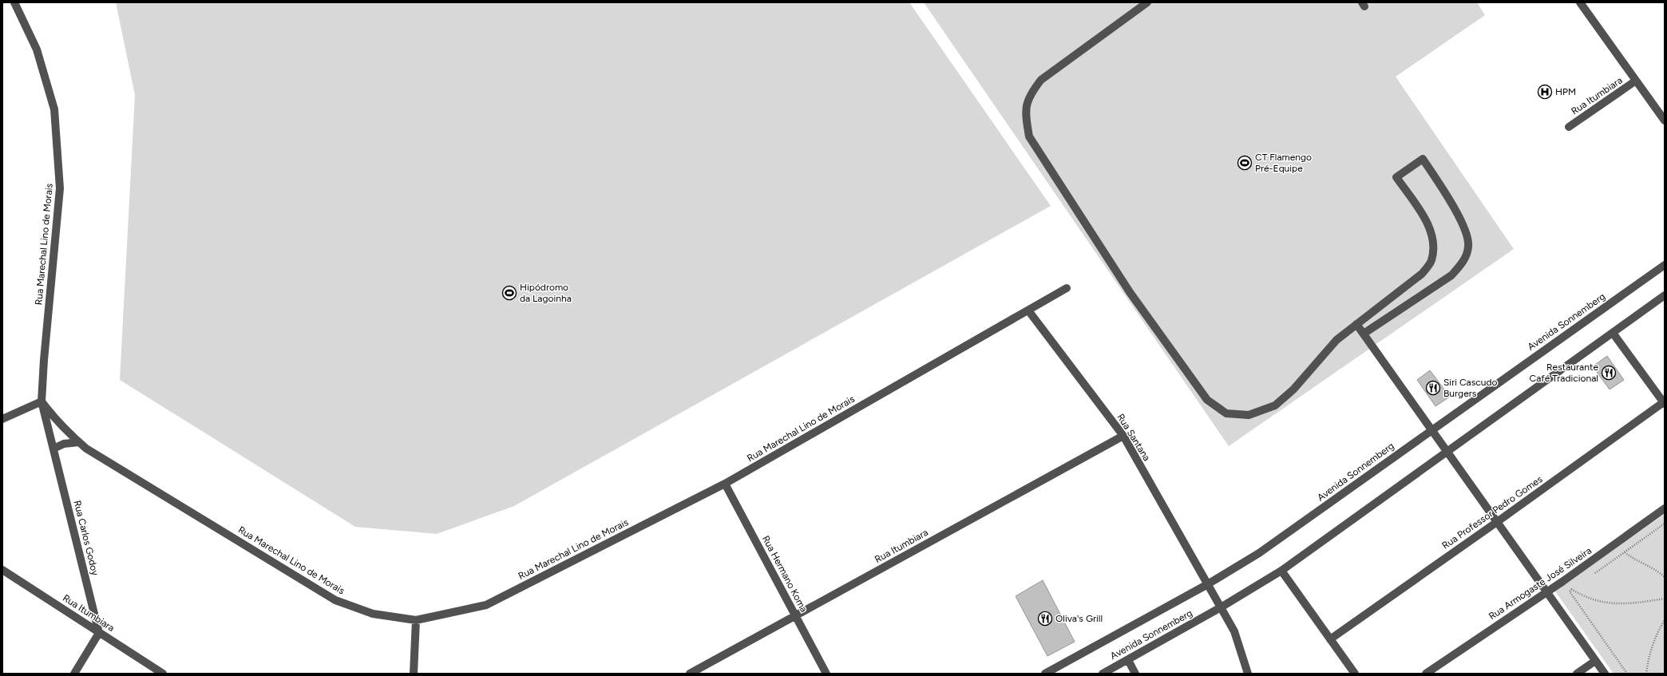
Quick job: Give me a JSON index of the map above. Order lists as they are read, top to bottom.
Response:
{
  "streets": {
    "street": [
      "Rua Itumbiara",
      "Rua Marechal Lino de Morais",
      "Avenida Sonnemberg",
      "Rua Santana",
      "Rua Professor Pedro Gomes",
      "Rua Carlos Godoy",
      "Rua Hermano Koma",
      "Rua Armogaste José Silveira"
    ]
  },
  "crossings": [
    ["Rua Itumbiara", "Rua Santana"],
    ["Rua Itumbiara", "Rua Carlos Godoy"],
    ["Rua Itumbiara", "Rua Hermano Koma"],
    ["Rua Marechal Lino de Morais", "Rua Santana"],
    ["Rua Marechal Lino de Morais", "Rua Carlos Godoy"],
    ["Rua Marechal Lino de Morais", "Rua Hermano Koma"],
    ["Avenida Sonnemberg", "Rua Santana"]
  ],
  "places": {
    "hospital": ["HPM"],
    "sports": ["CT Flamengo Pré-Equipe", "Hipódromo da Lagoinha"],
    "restaurant": ["Restaurante Café Tradicional", "Siri Cascudo Burgers", "Oliva's Grill"]
  }
}
